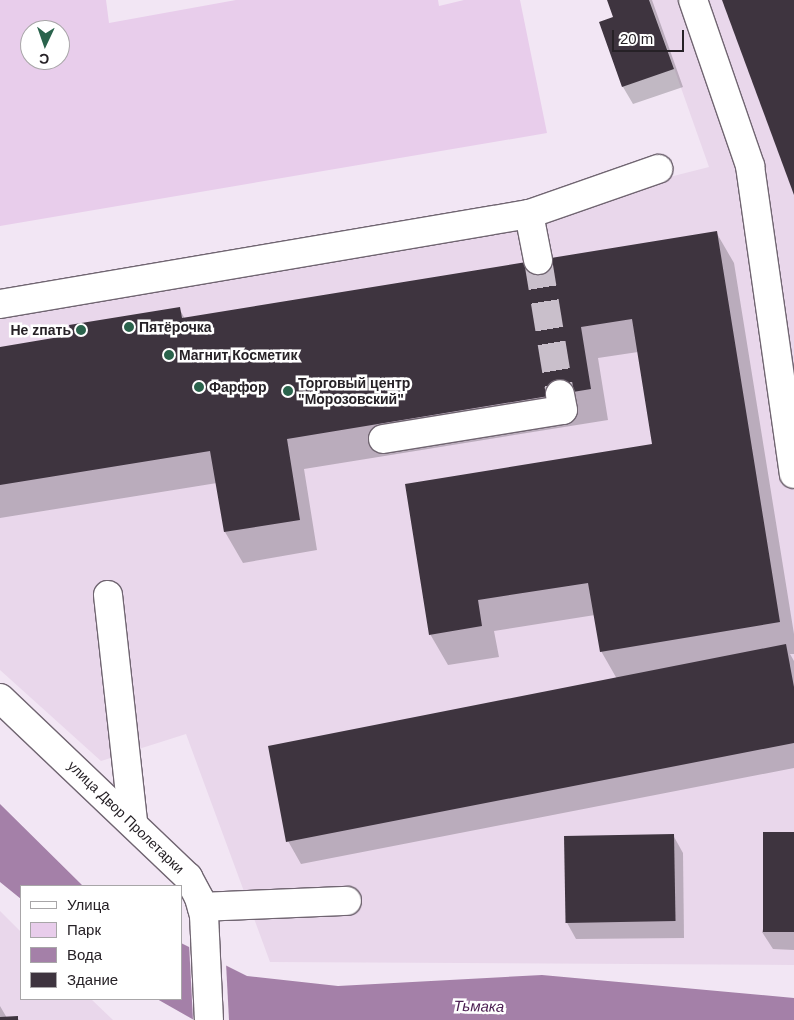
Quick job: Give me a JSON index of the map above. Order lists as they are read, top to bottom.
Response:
{
  "streets": {
    "street": ["улица Двор Пролетарки"]
  },
  "water": ["Тьмака"],
  "places": [
    "Пятёрочка",
    "Не zпать",
    "Магнит Косметик",
    "Фарфор",
    "Торговый центр \"Морозовский\""
  ],
  "legend": [
    "Улица",
    "Парк",
    "Вода",
    "Здание"
  ],
  "scale_bar": "20 m",
  "north": "bottom"
}
